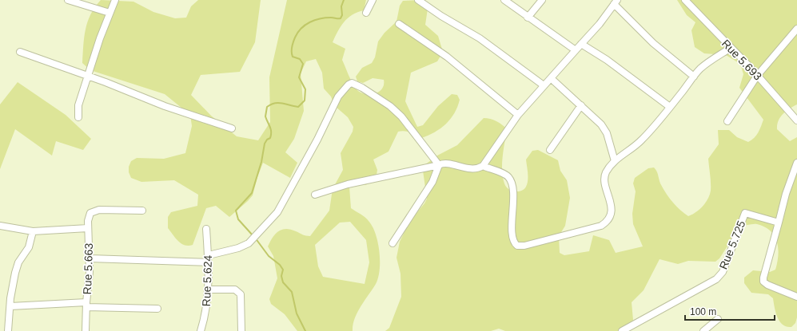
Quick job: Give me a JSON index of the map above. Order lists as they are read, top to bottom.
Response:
{
  "streets": {
    "street": [
      "Rue 5.693",
      "Rue 5.725",
      "Rue 5.663",
      "Rue 5.624"
    ]
  },
  "scale_bar": "100 m"
}
